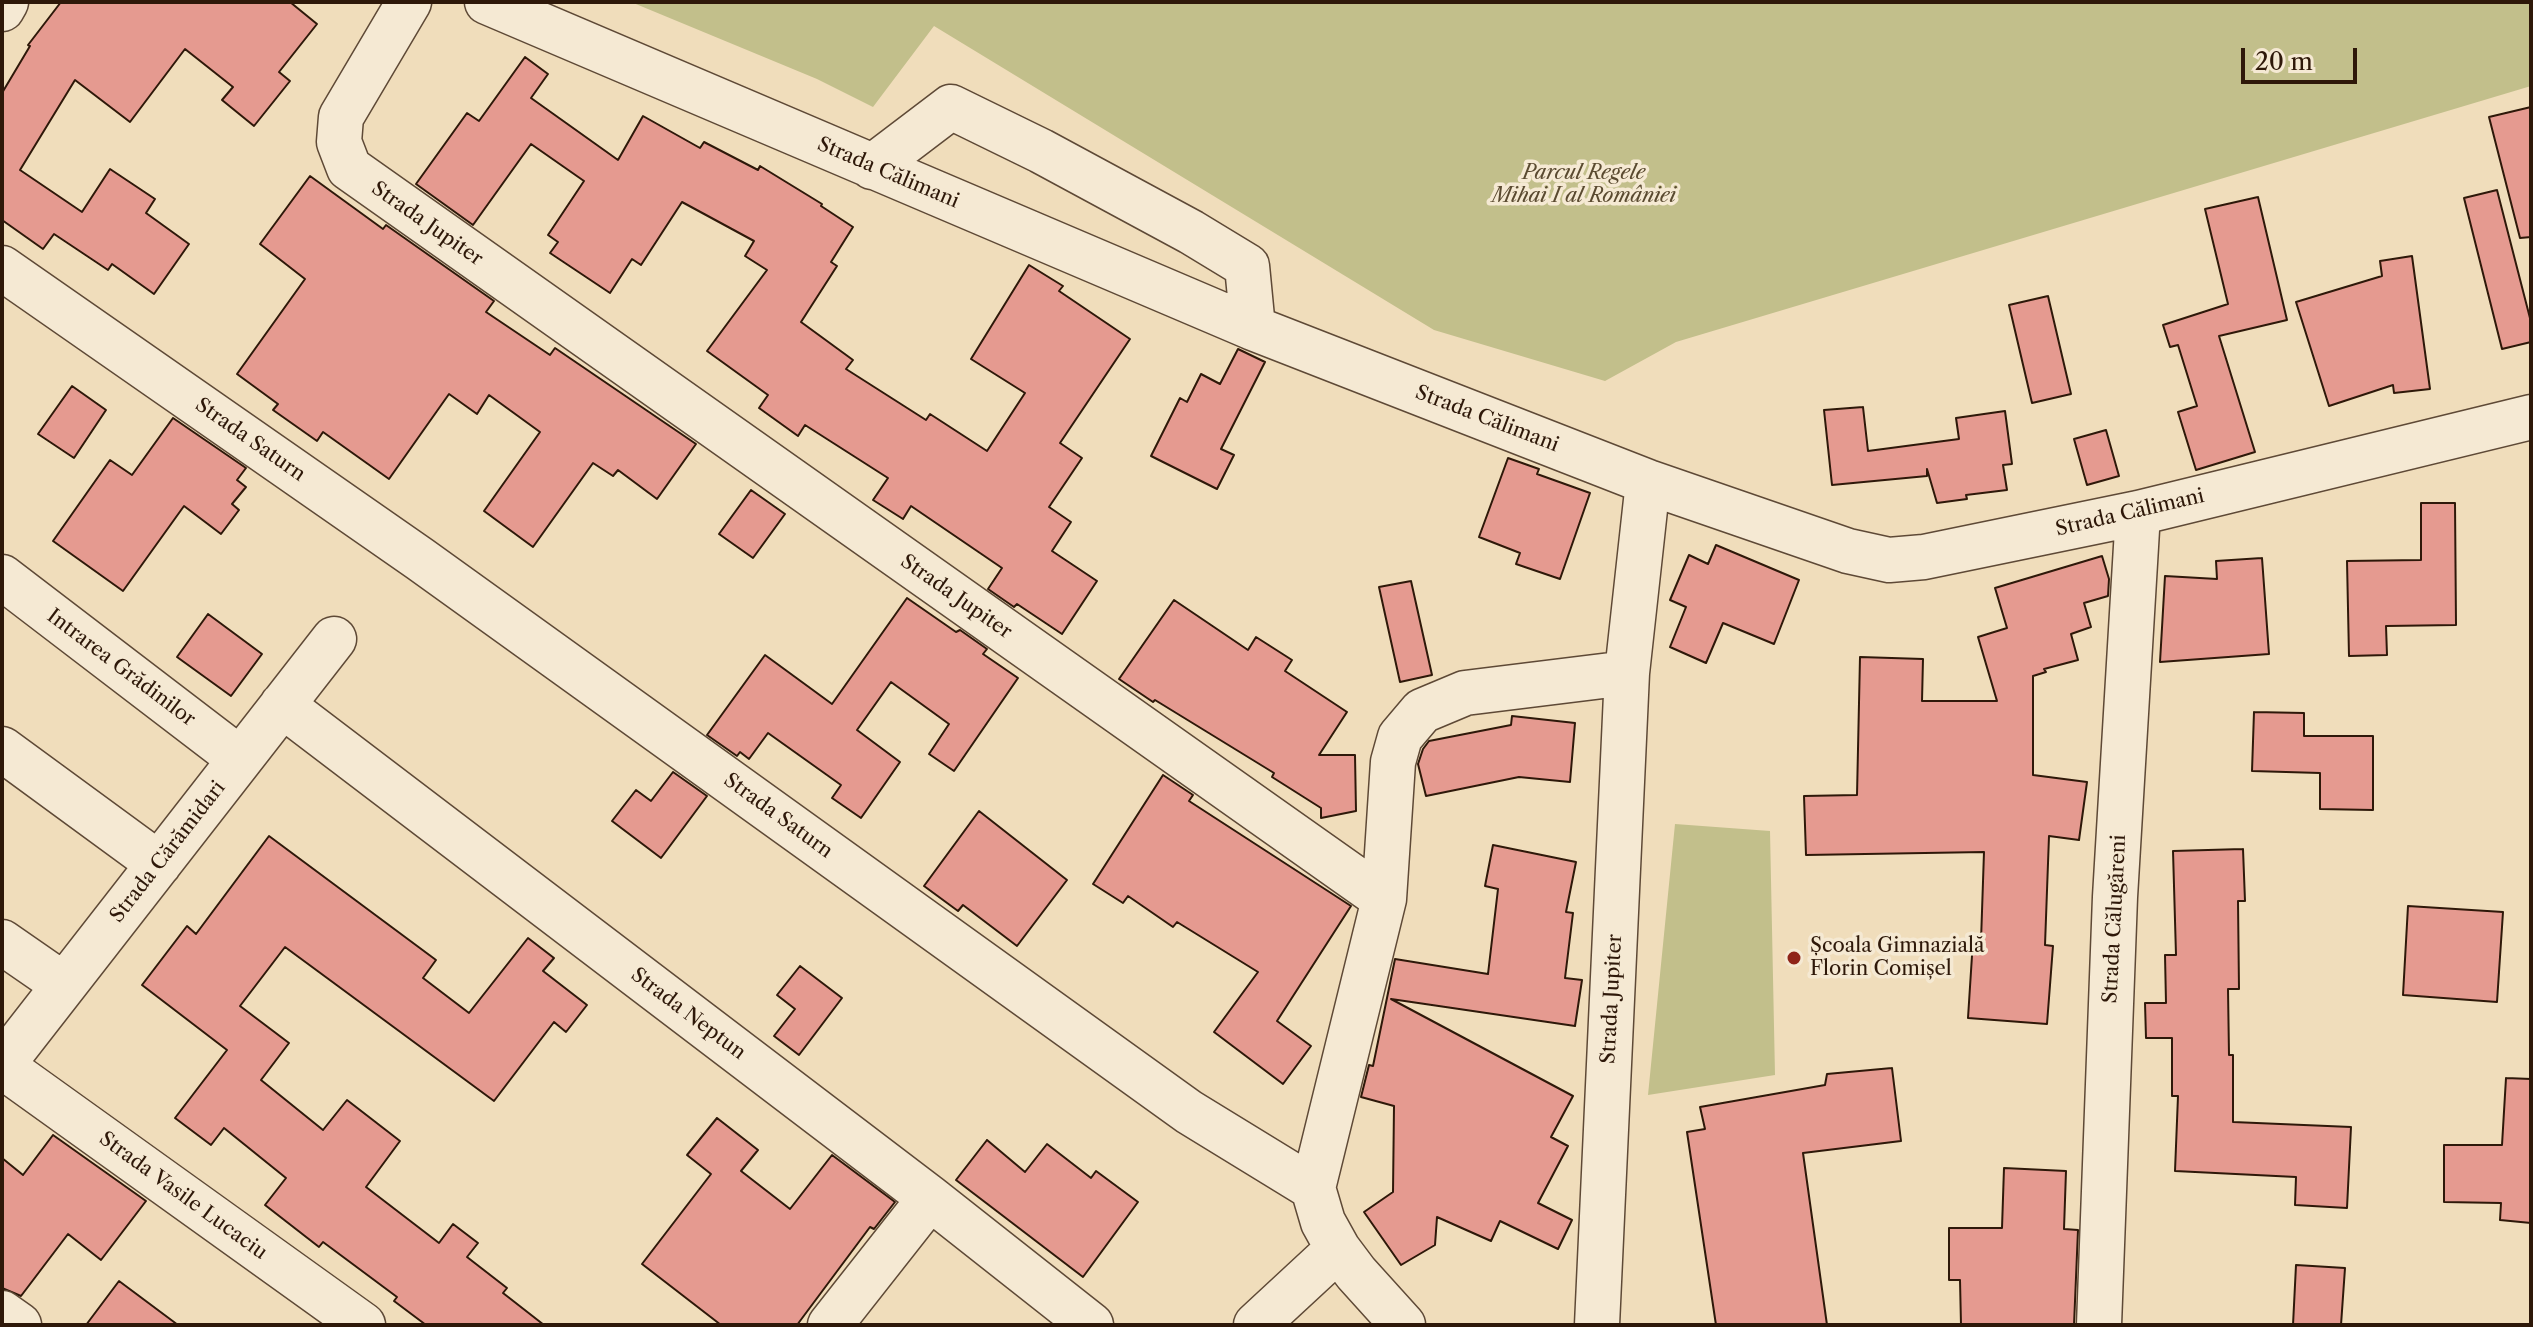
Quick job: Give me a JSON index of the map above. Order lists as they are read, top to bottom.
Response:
{
  "streets": {
    "street": [
      "Strada Călimani",
      "Strada Jupiter",
      "Strada Saturn",
      "Intrarea Grădinilor",
      "Strada Cărămidari",
      "Strada Călugăreni",
      "Strada Neptun",
      "Strada Vasile Lucaciu"
    ]
  },
  "crossings": [
    ["Strada Călimani", "Strada Jupiter"],
    ["Strada Călimani", "Strada Călugăreni"],
    ["Intrarea Grădinilor", "Strada Cărămidari"],
    ["Strada Cărămidari", "Strada Neptun"],
    ["Strada Cărămidari", "Strada Vasile Lucaciu"]
  ],
  "parks": ["Parcul Regele Mihai I al României"],
  "places": ["Școala Gimnazială Florin Comișel"],
  "scale_bar": "20 m"
}
